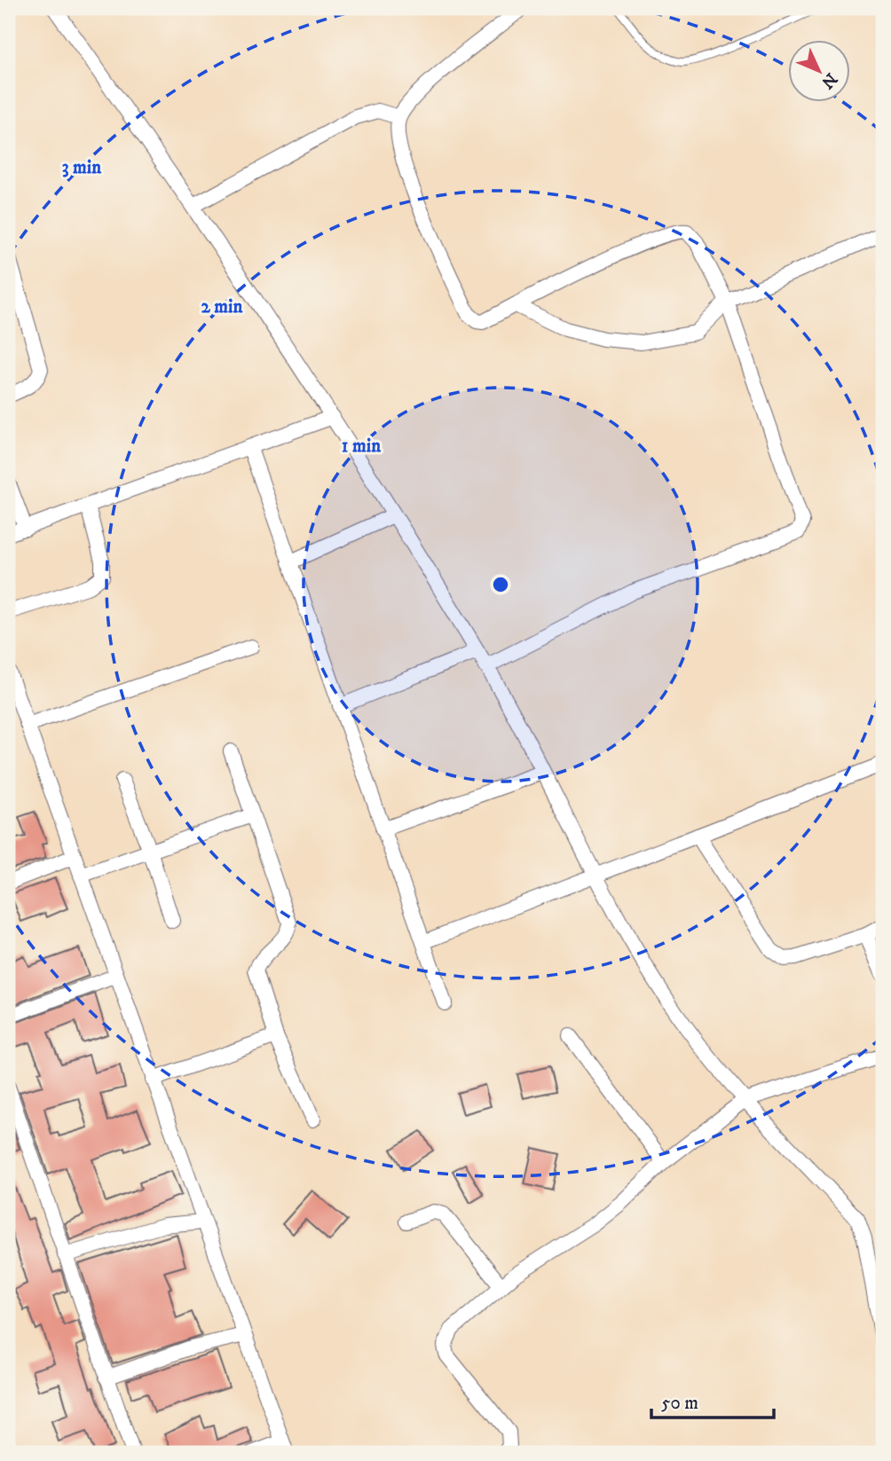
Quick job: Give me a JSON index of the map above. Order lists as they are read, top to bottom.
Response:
{
  "scale_bar": "50 m",
  "north": "bottom right",
  "rings": ["3 min", "2 min", "1 min"]
}
